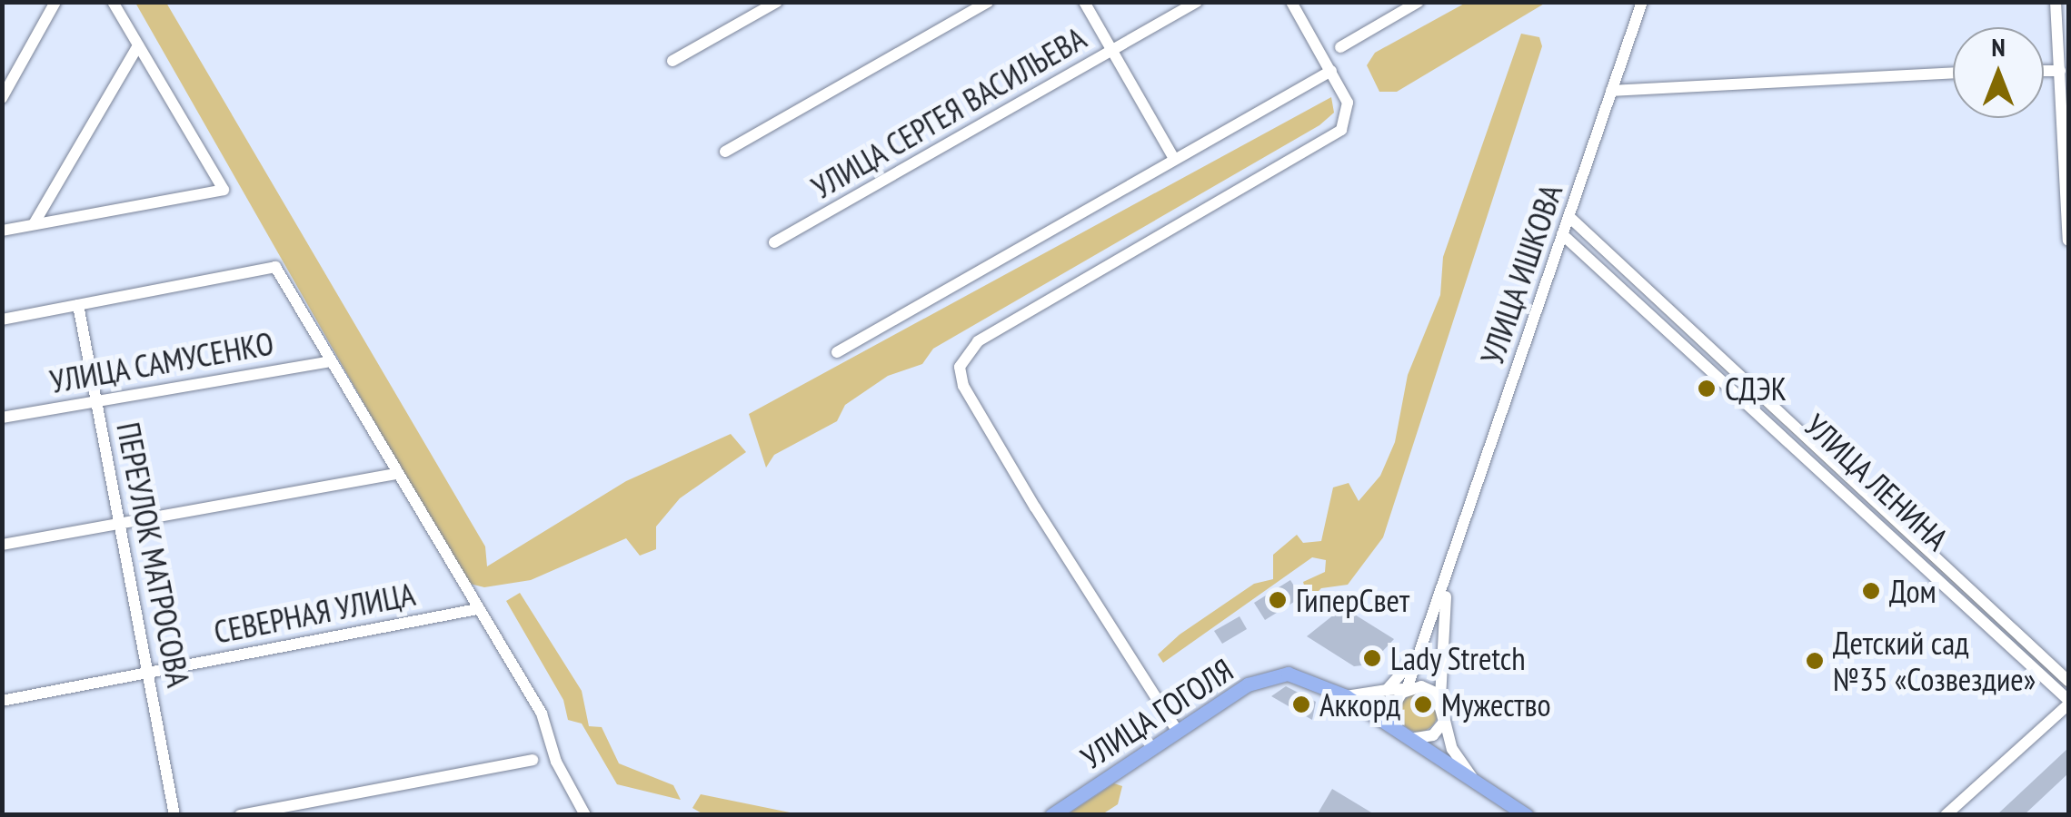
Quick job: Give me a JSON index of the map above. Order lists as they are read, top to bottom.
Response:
{
  "streets": {
    "main road": ["УЛИЦА ГОГОЛЯ"],
    "street": [
      "УЛИЦА СЕРГЕЯ ВАСИЛЬЕВА",
      "УЛИЦА ИШКОВА",
      "УЛИЦА САМУСЕНКО",
      "УЛИЦА ЛЕНИНА",
      "ПЕРЕУЛОК МАТРОСОВА",
      "СЕВЕРНАЯ УЛИЦА"
    ]
  },
  "crossings": [
    ["УЛИЦА ИШКОВА", "УЛИЦА ЛЕНИНА"],
    ["УЛИЦА ИШКОВА", "УЛИЦА ГОГОЛЯ"],
    ["УЛИЦА САМУСЕНКО", "ПЕРЕУЛОК МАТРОСОВА"],
    ["ПЕРЕУЛОК МАТРОСОВА", "СЕВЕРНАЯ УЛИЦА"]
  ],
  "places": [
    "СДЭК",
    "Дом",
    "ГиперСвет",
    "Lady Stretch",
    "Детский сад №35 «Созвездие»",
    "Аккорд",
    "Мужество"
  ],
  "north": "top"
}
